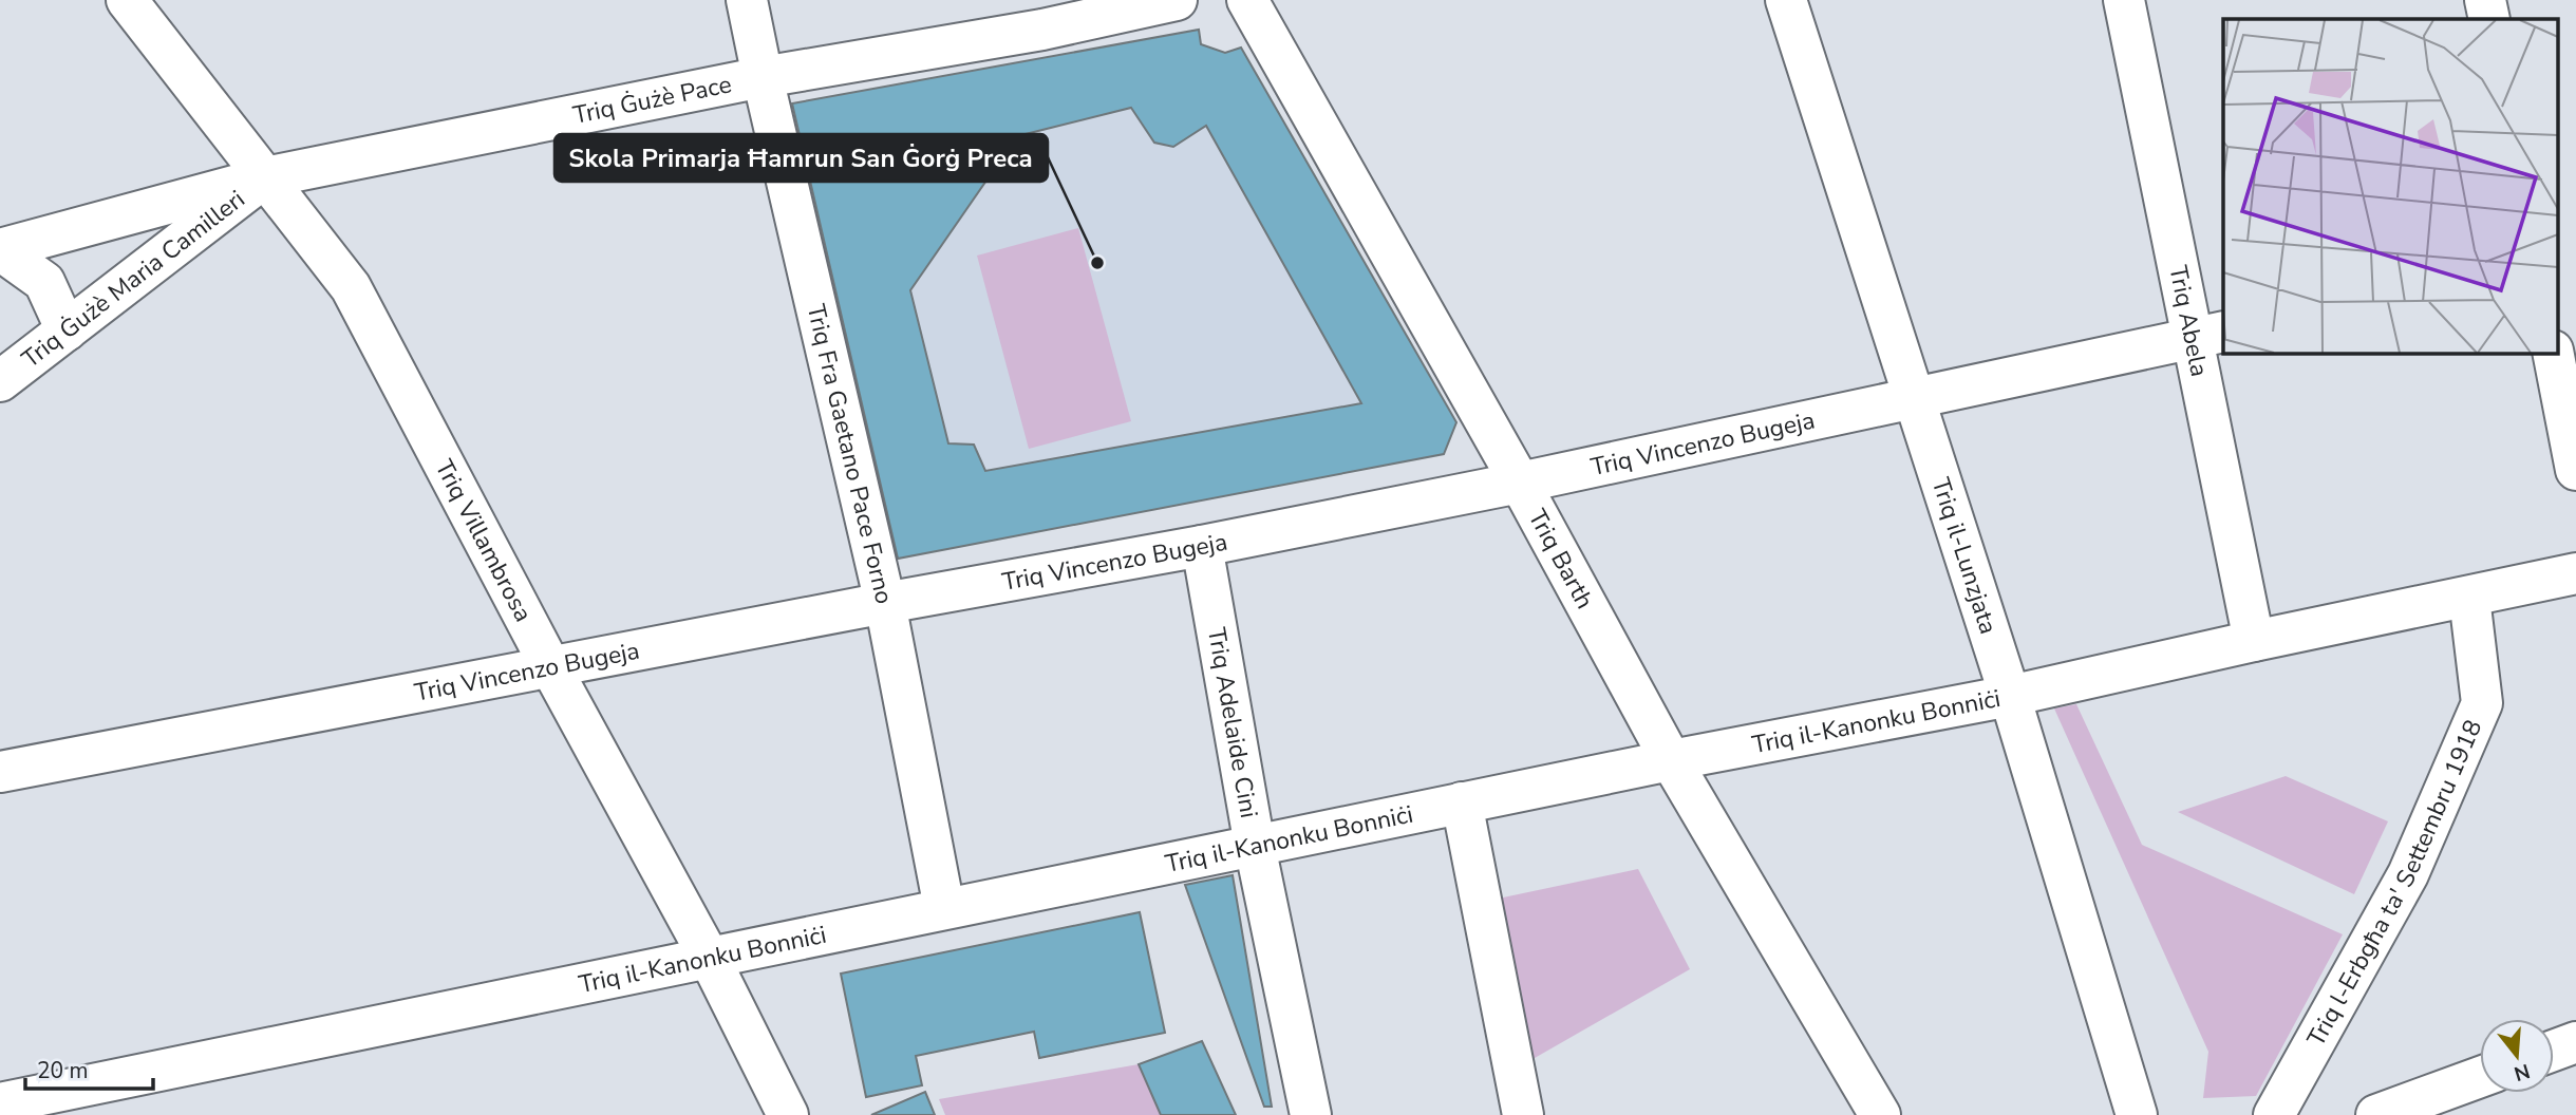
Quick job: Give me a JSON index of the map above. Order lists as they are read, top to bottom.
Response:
{
  "streets": {
    "street": [
      "Triq Ġużè Pace",
      "Triq Ġużè Maria Camilleri",
      "Triq Abela",
      "Triq Vincenzo Bugeja",
      "Triq Fra Gaetano Pace Forno",
      "Triq Villambrosa",
      "Triq il-Lunzjata",
      "Triq Barth",
      "Triq il-Kanonku Bonniċi",
      "Triq Adelaide Cini",
      "Triq l-Erbgħa ta' Settembru 1918"
    ]
  },
  "crossings": [
    ["Triq Ġużè Pace", "Triq Ġużè Maria Camilleri"],
    ["Triq Ġużè Pace", "Triq Fra Gaetano Pace Forno"],
    ["Triq Ġużè Pace", "Triq Villambrosa"],
    ["Triq Ġużè Maria Camilleri", "Triq Villambrosa"],
    ["Triq Abela", "Triq Vincenzo Bugeja"],
    ["Triq Abela", "Triq il-Kanonku Bonniċi"],
    ["Triq Vincenzo Bugeja", "Triq Fra Gaetano Pace Forno"],
    ["Triq Vincenzo Bugeja", "Triq Villambrosa"],
    ["Triq Vincenzo Bugeja", "Triq il-Lunzjata"],
    ["Triq Vincenzo Bugeja", "Triq Barth"],
    ["Triq Vincenzo Bugeja", "Triq Adelaide Cini"],
    ["Triq Fra Gaetano Pace Forno", "Triq il-Kanonku Bonniċi"],
    ["Triq Villambrosa", "Triq il-Kanonku Bonniċi"],
    ["Triq il-Lunzjata", "Triq il-Kanonku Bonniċi"],
    ["Triq Barth", "Triq il-Kanonku Bonniċi"],
    ["Triq il-Kanonku Bonniċi", "Triq Adelaide Cini"],
    ["Triq il-Kanonku Bonniċi", "Triq l-Erbgħa ta' Settembru 1918"]
  ],
  "places": ["Skola Primarja Ħamrun San Ġorġ Preca"],
  "scale_bar": "20 m",
  "north": "bottom"
}
